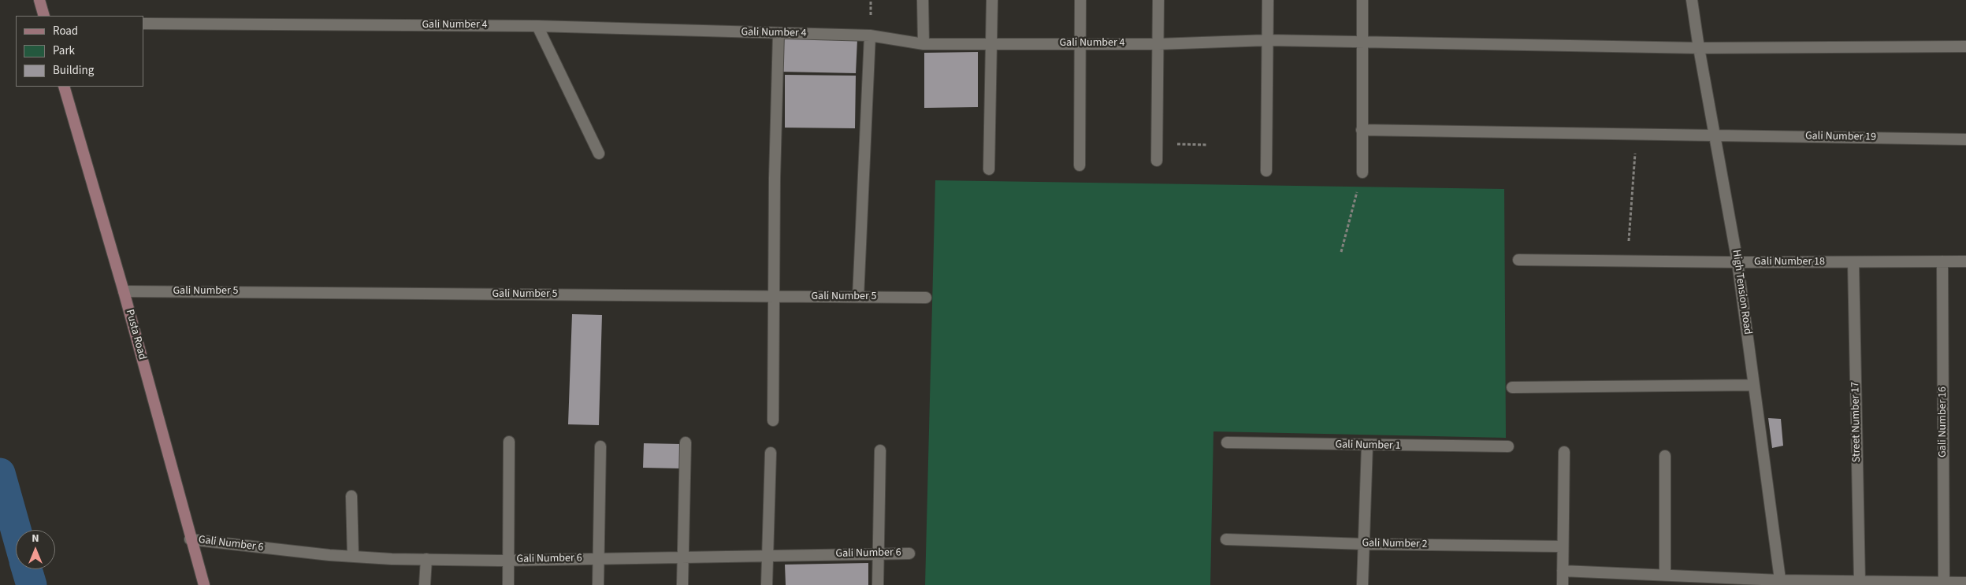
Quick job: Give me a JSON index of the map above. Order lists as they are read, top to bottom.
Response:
{
  "streets": {
    "main road": ["Pusta Road"],
    "street": [
      "Gali Number 4",
      "Gali Number 19",
      "Gali Number 18",
      "Gali Number 5",
      "High Tension Road",
      "Street Number 17",
      "Gali Number 16",
      "Gali Number 1",
      "Gali Number 6",
      "Gali Number 2"
    ]
  },
  "crossings": [
    ["Gali Number 4", "High Tension Road"],
    ["Gali Number 19", "High Tension Road"],
    ["Gali Number 18", "High Tension Road"],
    ["Gali Number 18", "Street Number 17"],
    ["Gali Number 18", "Gali Number 16"],
    ["Gali Number 5", "Pusta Road"],
    ["Pusta Road", "Gali Number 6"]
  ],
  "legend": ["Road", "Park", "Building"],
  "north": "top"
}
